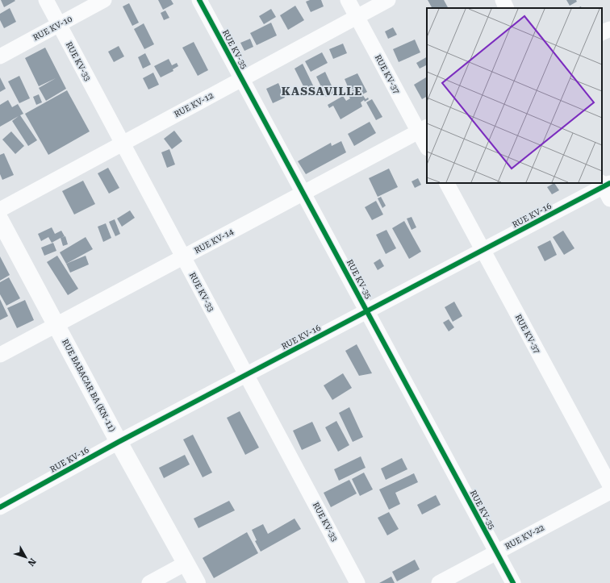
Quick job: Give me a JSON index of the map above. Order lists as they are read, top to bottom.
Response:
{
  "streets": {
    "street": [
      "RUE KV-10",
      "RUE KV-35",
      "RUE KV-33",
      "RUE KV-37",
      "RUE KV-12",
      "RUE KV-16",
      "RUE KV-14",
      "RUE BABACAR BA (KN-11)",
      "RUE KV-22"
    ]
  },
  "crossings": [
    ["RUE KV-10", "RUE KV-33"],
    ["RUE KV-35", "RUE KV-12"],
    ["RUE KV-35", "RUE KV-16"],
    ["RUE KV-35", "RUE KV-14"],
    ["RUE KV-35", "RUE KV-22"],
    ["RUE KV-33", "RUE KV-12"],
    ["RUE KV-33", "RUE KV-16"],
    ["RUE KV-33", "RUE KV-14"],
    ["RUE KV-37", "RUE KV-12"],
    ["RUE KV-37", "RUE KV-16"],
    ["RUE KV-37", "RUE KV-14"],
    ["RUE KV-16", "RUE BABACAR BA (KN-11)"],
    ["RUE KV-14", "RUE BABACAR BA (KN-11)"]
  ],
  "districts": ["KASSAVILLE"],
  "north": "bottom right"
}
